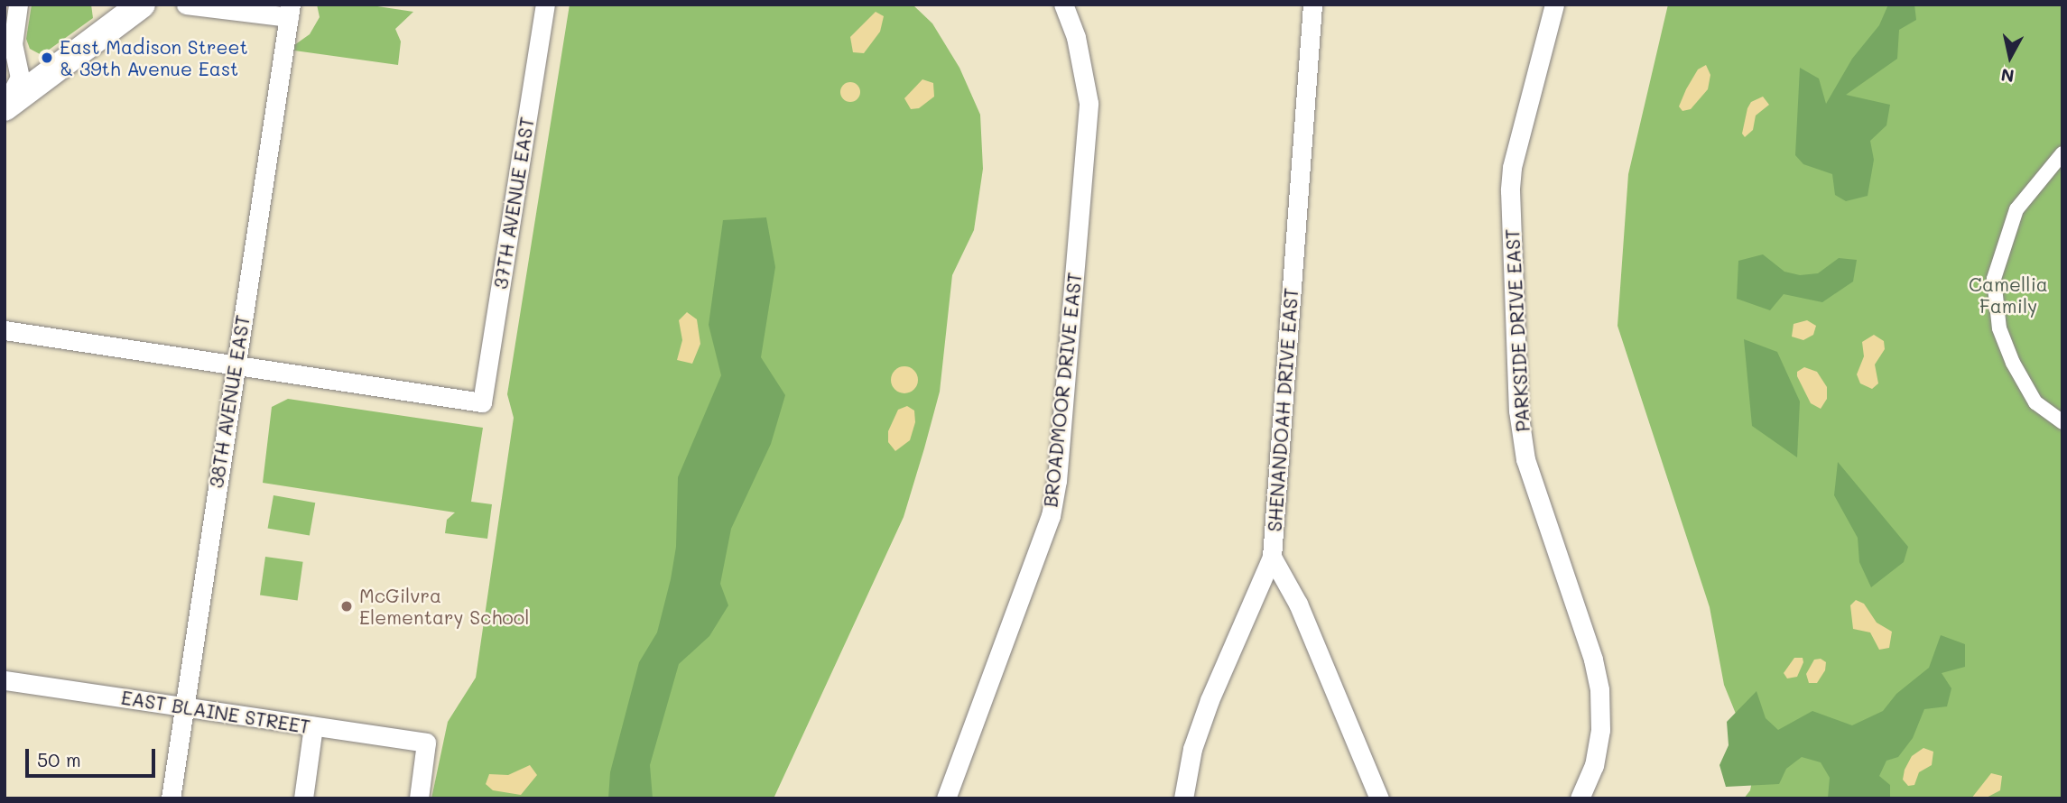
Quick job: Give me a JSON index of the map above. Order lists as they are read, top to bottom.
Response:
{
  "streets": {
    "street": [
      "37TH AVENUE EAST",
      "PARKSIDE DRIVE EAST",
      "BROADMOOR DRIVE EAST",
      "38TH AVENUE EAST",
      "SHENANDOAH DRIVE EAST",
      "EAST BLAINE STREET"
    ]
  },
  "crossings": [
    ["37TH AVENUE EAST", "38TH AVENUE EAST"],
    ["38TH AVENUE EAST", "EAST BLAINE STREET"]
  ],
  "parks": ["Camellia Family"],
  "places": ["East Madison Street & 39th Avenue East", "McGilvra Elementary School"],
  "scale_bar": "50 m",
  "north": "bottom"
}
